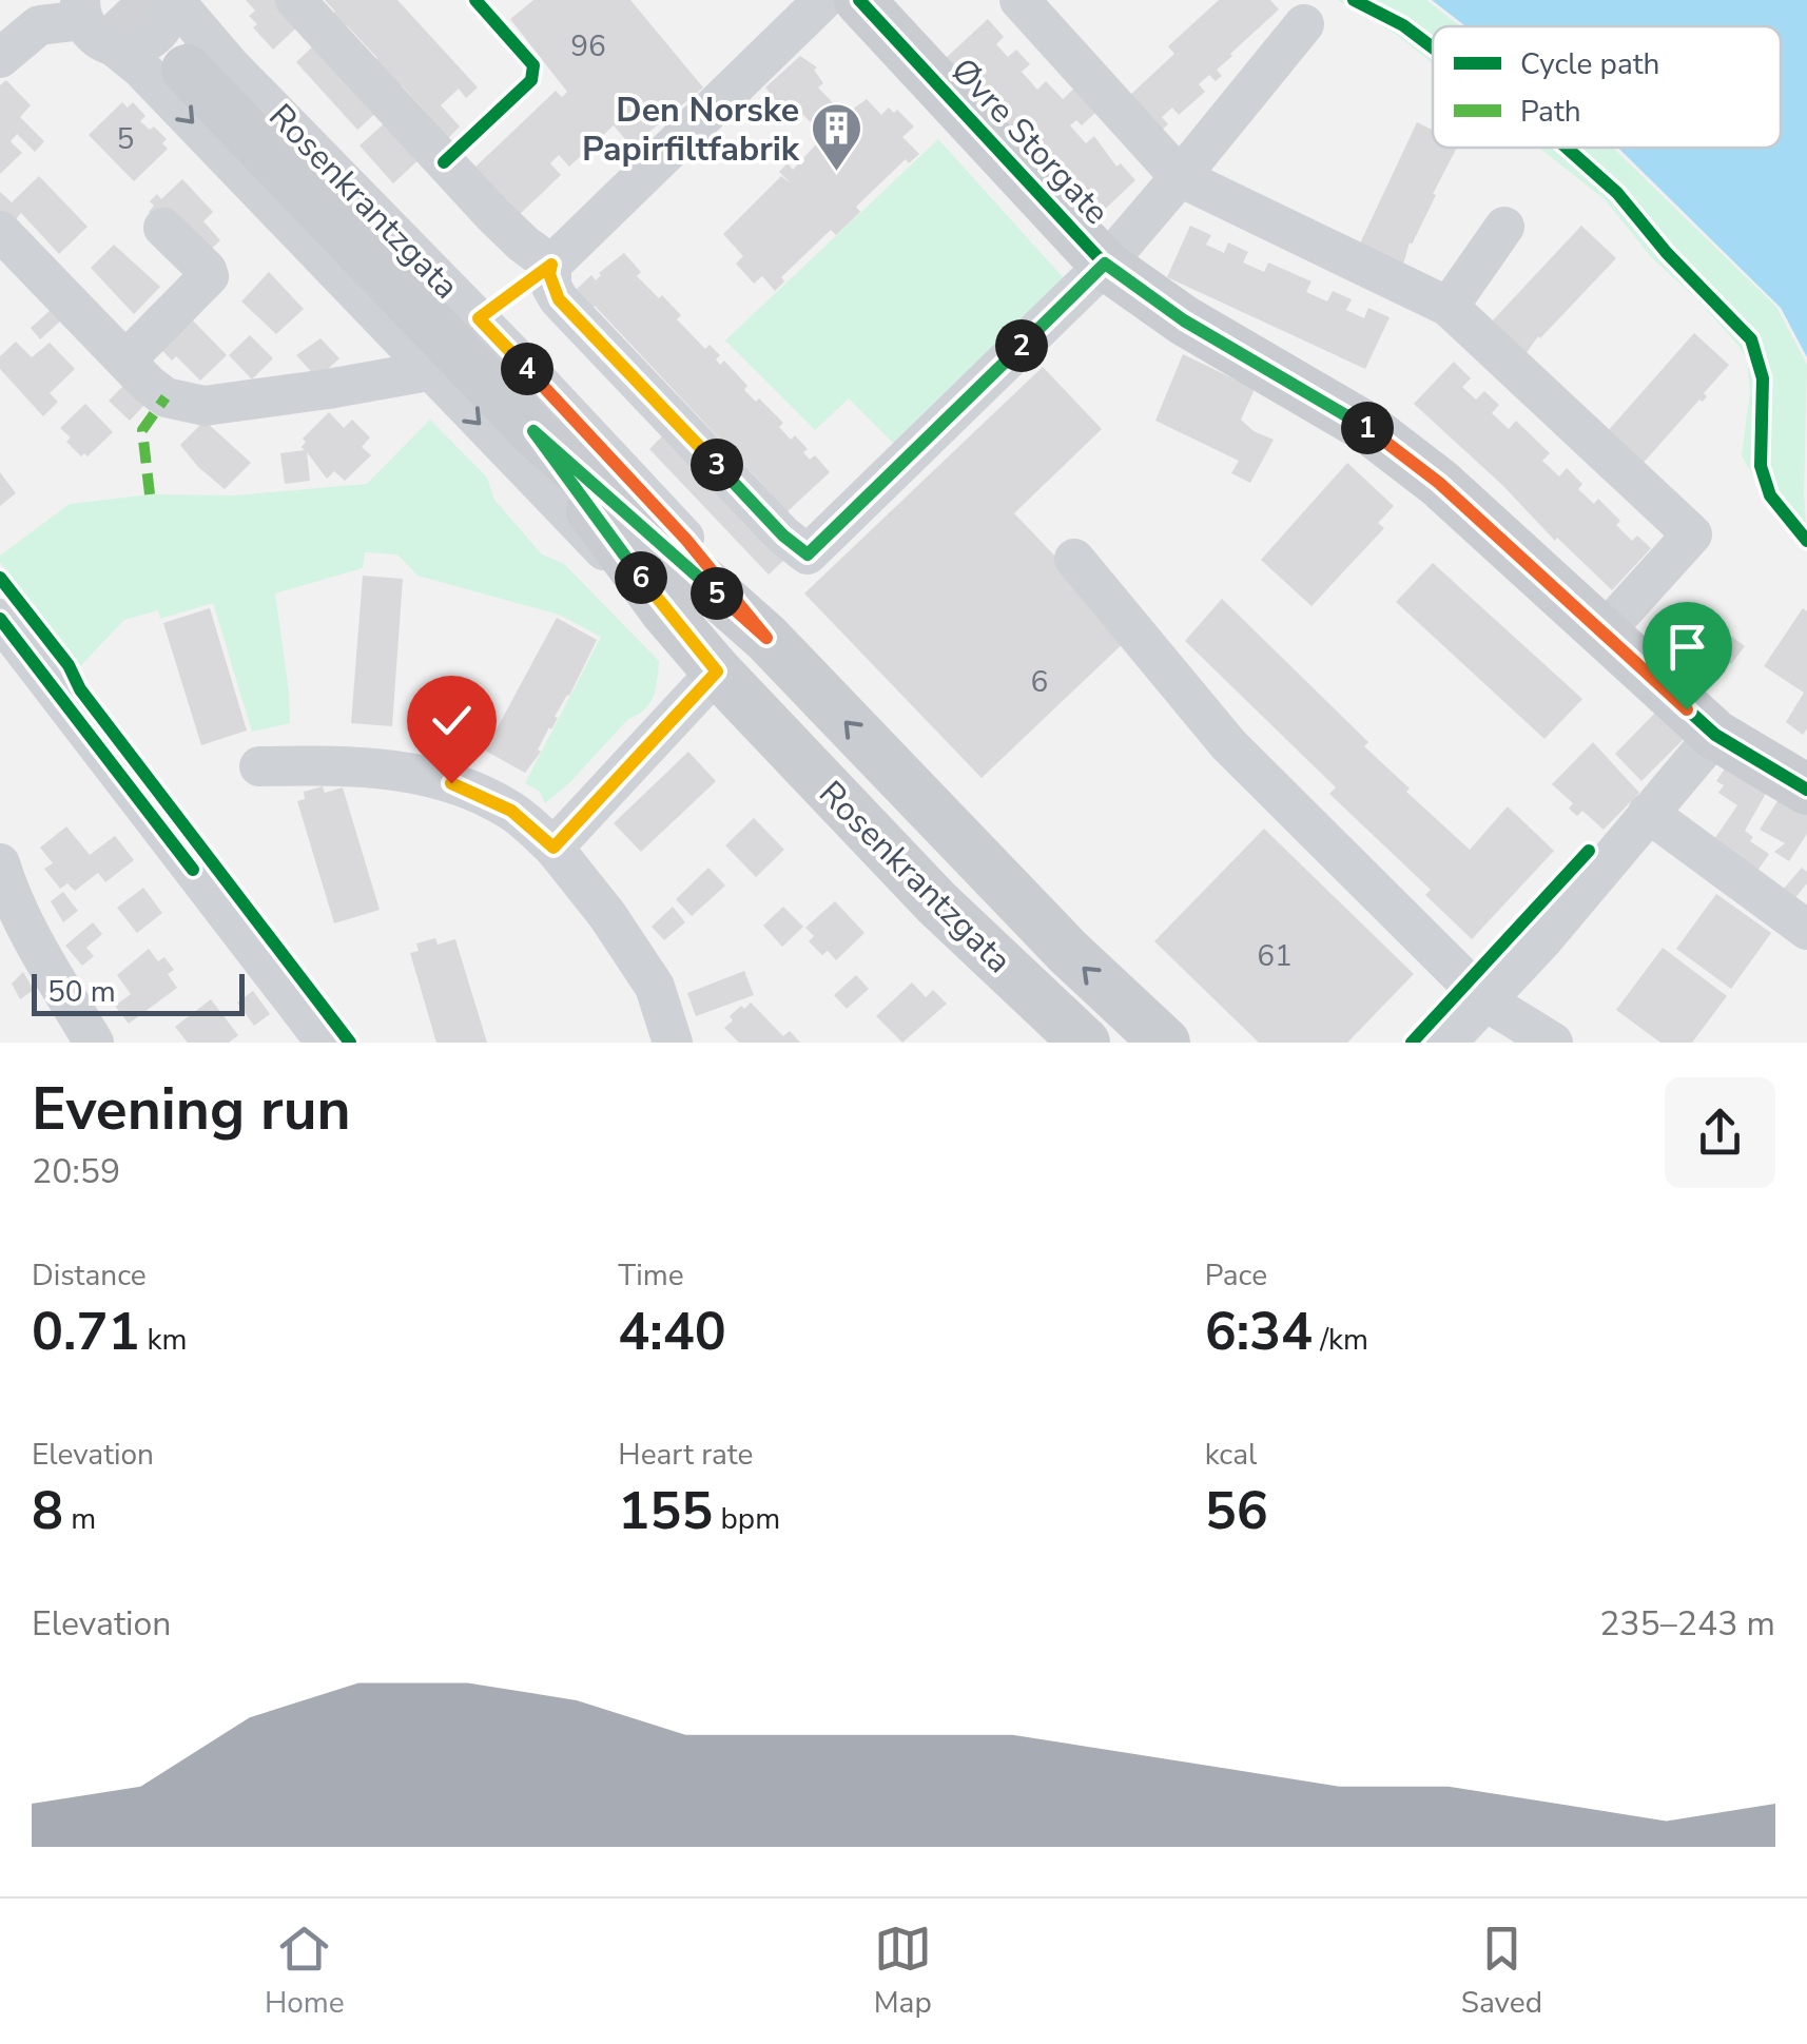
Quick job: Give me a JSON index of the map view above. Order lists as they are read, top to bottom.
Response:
{
  "streets": {
    "main road": ["Øvre Storgate", "Rosenkrantzgata"]
  },
  "places": {
    "building": ["Den Norske Papirfiltfabrik"]
  },
  "house_numbers": [
    "96",
    "5",
    "6",
    "61"
  ],
  "legend": ["Cycle path", "Path"],
  "scale_bar": "50 m",
  "page": {
    "pins": [
      "2",
      "4",
      "1",
      "3",
      "6",
      "5"
    ],
    "scale": "50 m",
    "heading": ["Evening run", "20:59"],
    "stats": [
      ["Distance", "0.71 km"],
      ["Time", "4:40"],
      ["Pace", "6:34 /km"],
      ["Elevation", "8 m"],
      ["Heart rate", "155 bpm"],
      ["kcal", "56"]
    ],
    "chart": ["Elevation", "235–243 m"],
    "tabs": ["Home", "Map", "Saved"]
  }
}
